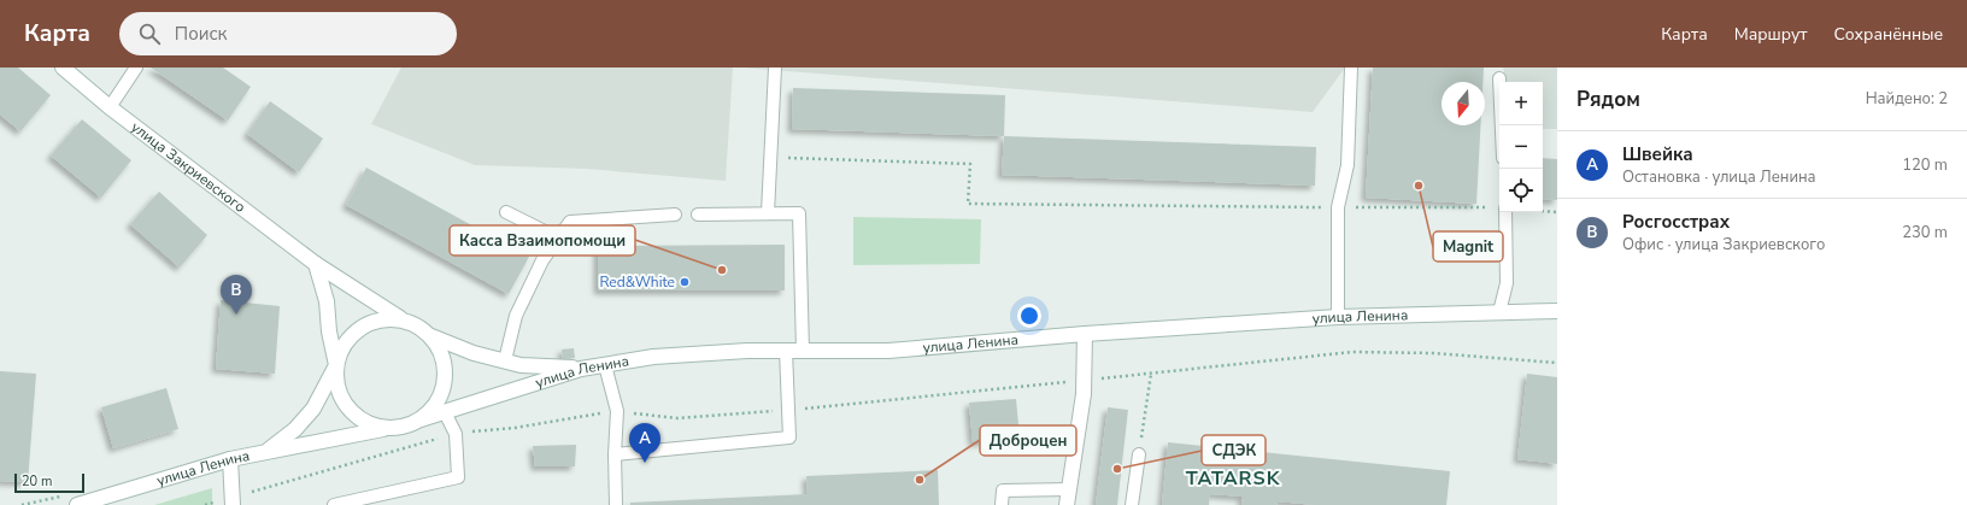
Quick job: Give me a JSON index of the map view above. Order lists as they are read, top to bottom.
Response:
{
  "streets": {
    "main road": ["улица Закриевского", "улица Ленина"]
  },
  "crossings": [
    ["улица Закриевского", "улица Ленина"]
  ],
  "districts": ["TATARSK"],
  "places": [
    "Magnit",
    "Касса Взаимопомощи",
    "Red&White",
    "СДЭК",
    "Доброцен"
  ],
  "scale_bar": "20 m",
  "north": "bottom",
  "page": {
    "header": "Карта",
    "search": "Поиск",
    "nav": ["Карта", "Маршрут", "Сохранённые"],
    "heading": ["Рядом", "Найдено: 2"],
    "map_buttons": ["+", "−"],
    "list": [
      {
        "mark": "A",
        "name": "Швейка",
        "note": "Остановка · улица Ленина",
        "value": "120 m"
      },
      {
        "mark": "B",
        "name": "Росгосстрах",
        "note": "Офис · улица Закриевского",
        "value": "230 m"
      }
    ],
    "pins": ["B", "A"],
    "scale": "20 m"
  }
}
